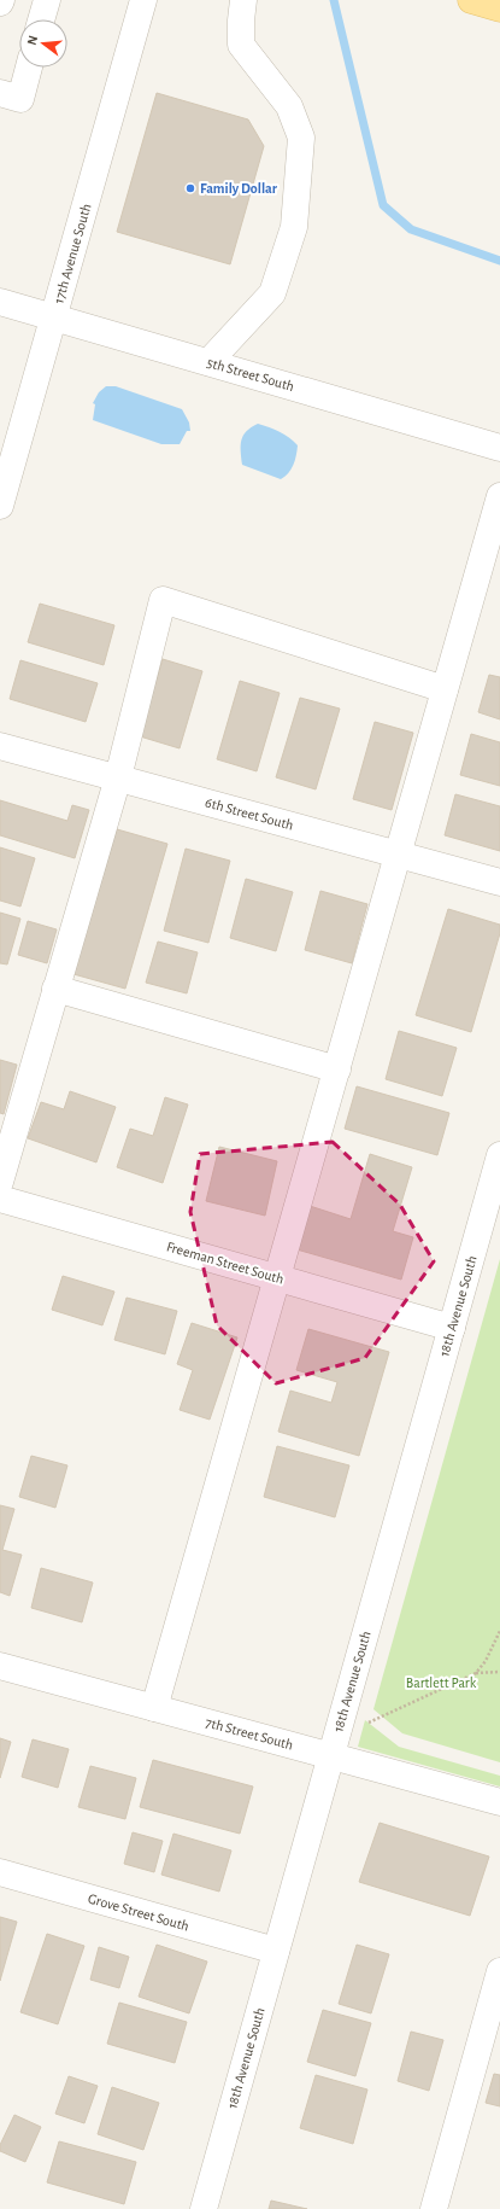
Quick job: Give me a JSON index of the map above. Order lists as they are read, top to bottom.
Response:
{
  "streets": {
    "street": [
      "17th Avenue South",
      "5th Street South",
      "6th Street South",
      "Freeman Street South",
      "18th Avenue South",
      "7th Street South",
      "Grove Street South"
    ]
  },
  "crossings": [
    ["17th Avenue South", "5th Street South"],
    ["Freeman Street South", "18th Avenue South"],
    ["18th Avenue South", "7th Street South"],
    ["18th Avenue South", "Grove Street South"]
  ],
  "parks": ["Bartlett Park"],
  "places": ["Family Dollar"],
  "north": "left"
}
